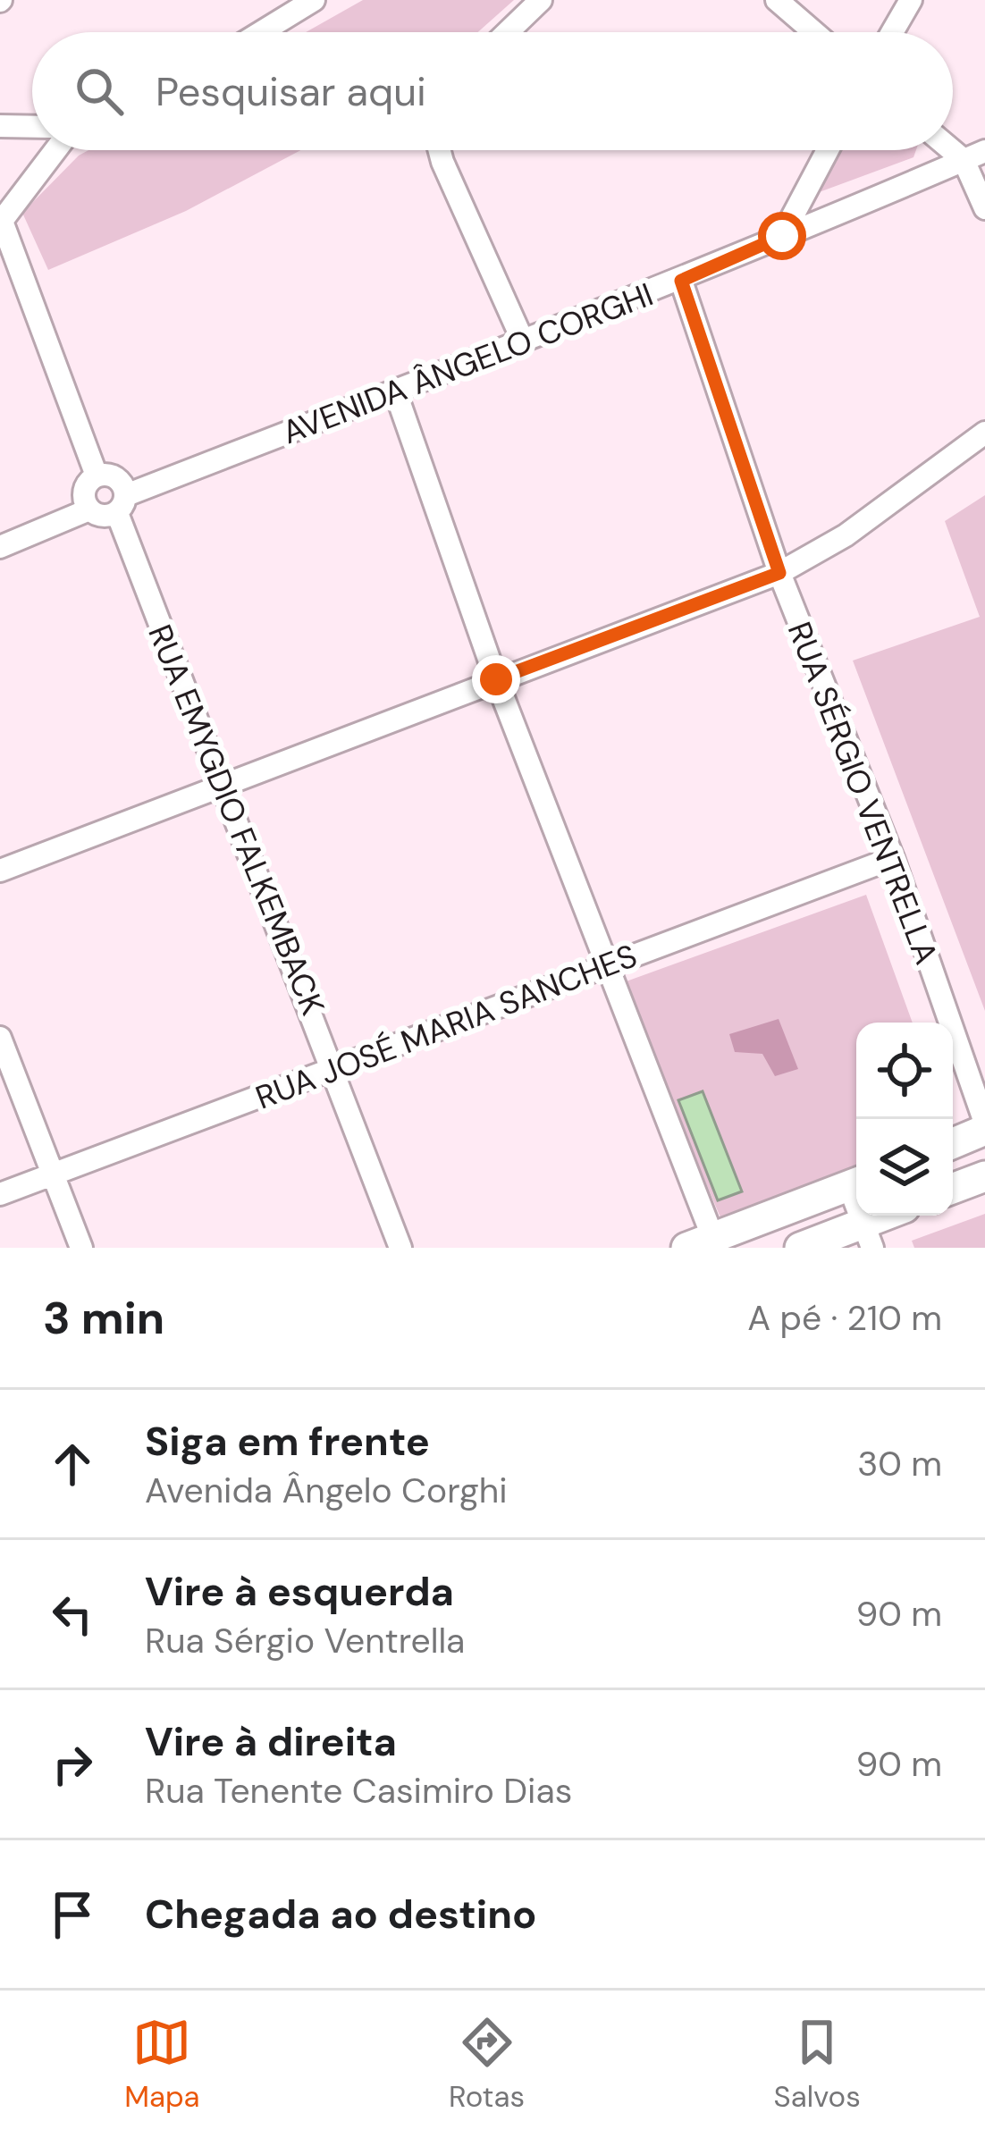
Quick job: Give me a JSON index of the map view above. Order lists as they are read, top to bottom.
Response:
{
  "streets": {
    "street": [
      "AVENIDA ÂNGELO CORGHI",
      "RUA SÉRGIO VENTRELLA",
      "RUA EMYGDIO FALKEMBACK",
      "RUA JOSÉ MARIA SANCHES"
    ]
  },
  "crossings": [
    ["AVENIDA ÂNGELO CORGHI", "RUA SÉRGIO VENTRELLA"],
    ["AVENIDA ÂNGELO CORGHI", "RUA EMYGDIO FALKEMBACK"],
    ["RUA SÉRGIO VENTRELLA", "RUA JOSÉ MARIA SANCHES"],
    ["RUA EMYGDIO FALKEMBACK", "RUA JOSÉ MARIA SANCHES"]
  ],
  "page": {
    "search": "Pesquisar aqui",
    "heading": ["3 min", "A pé · 210 m"],
    "list": [
      ["Siga em frente", "Avenida Ângelo Corghi", "30 m"],
      ["Vire à esquerda", "Rua Sérgio Ventrella", "90 m"],
      ["Vire à direita", "Rua Tenente Casimiro Dias", "90 m"],
      "Chegada ao destino"
    ],
    "nav": ["Mapa", "Rotas", "Salvos"]
  }
}
